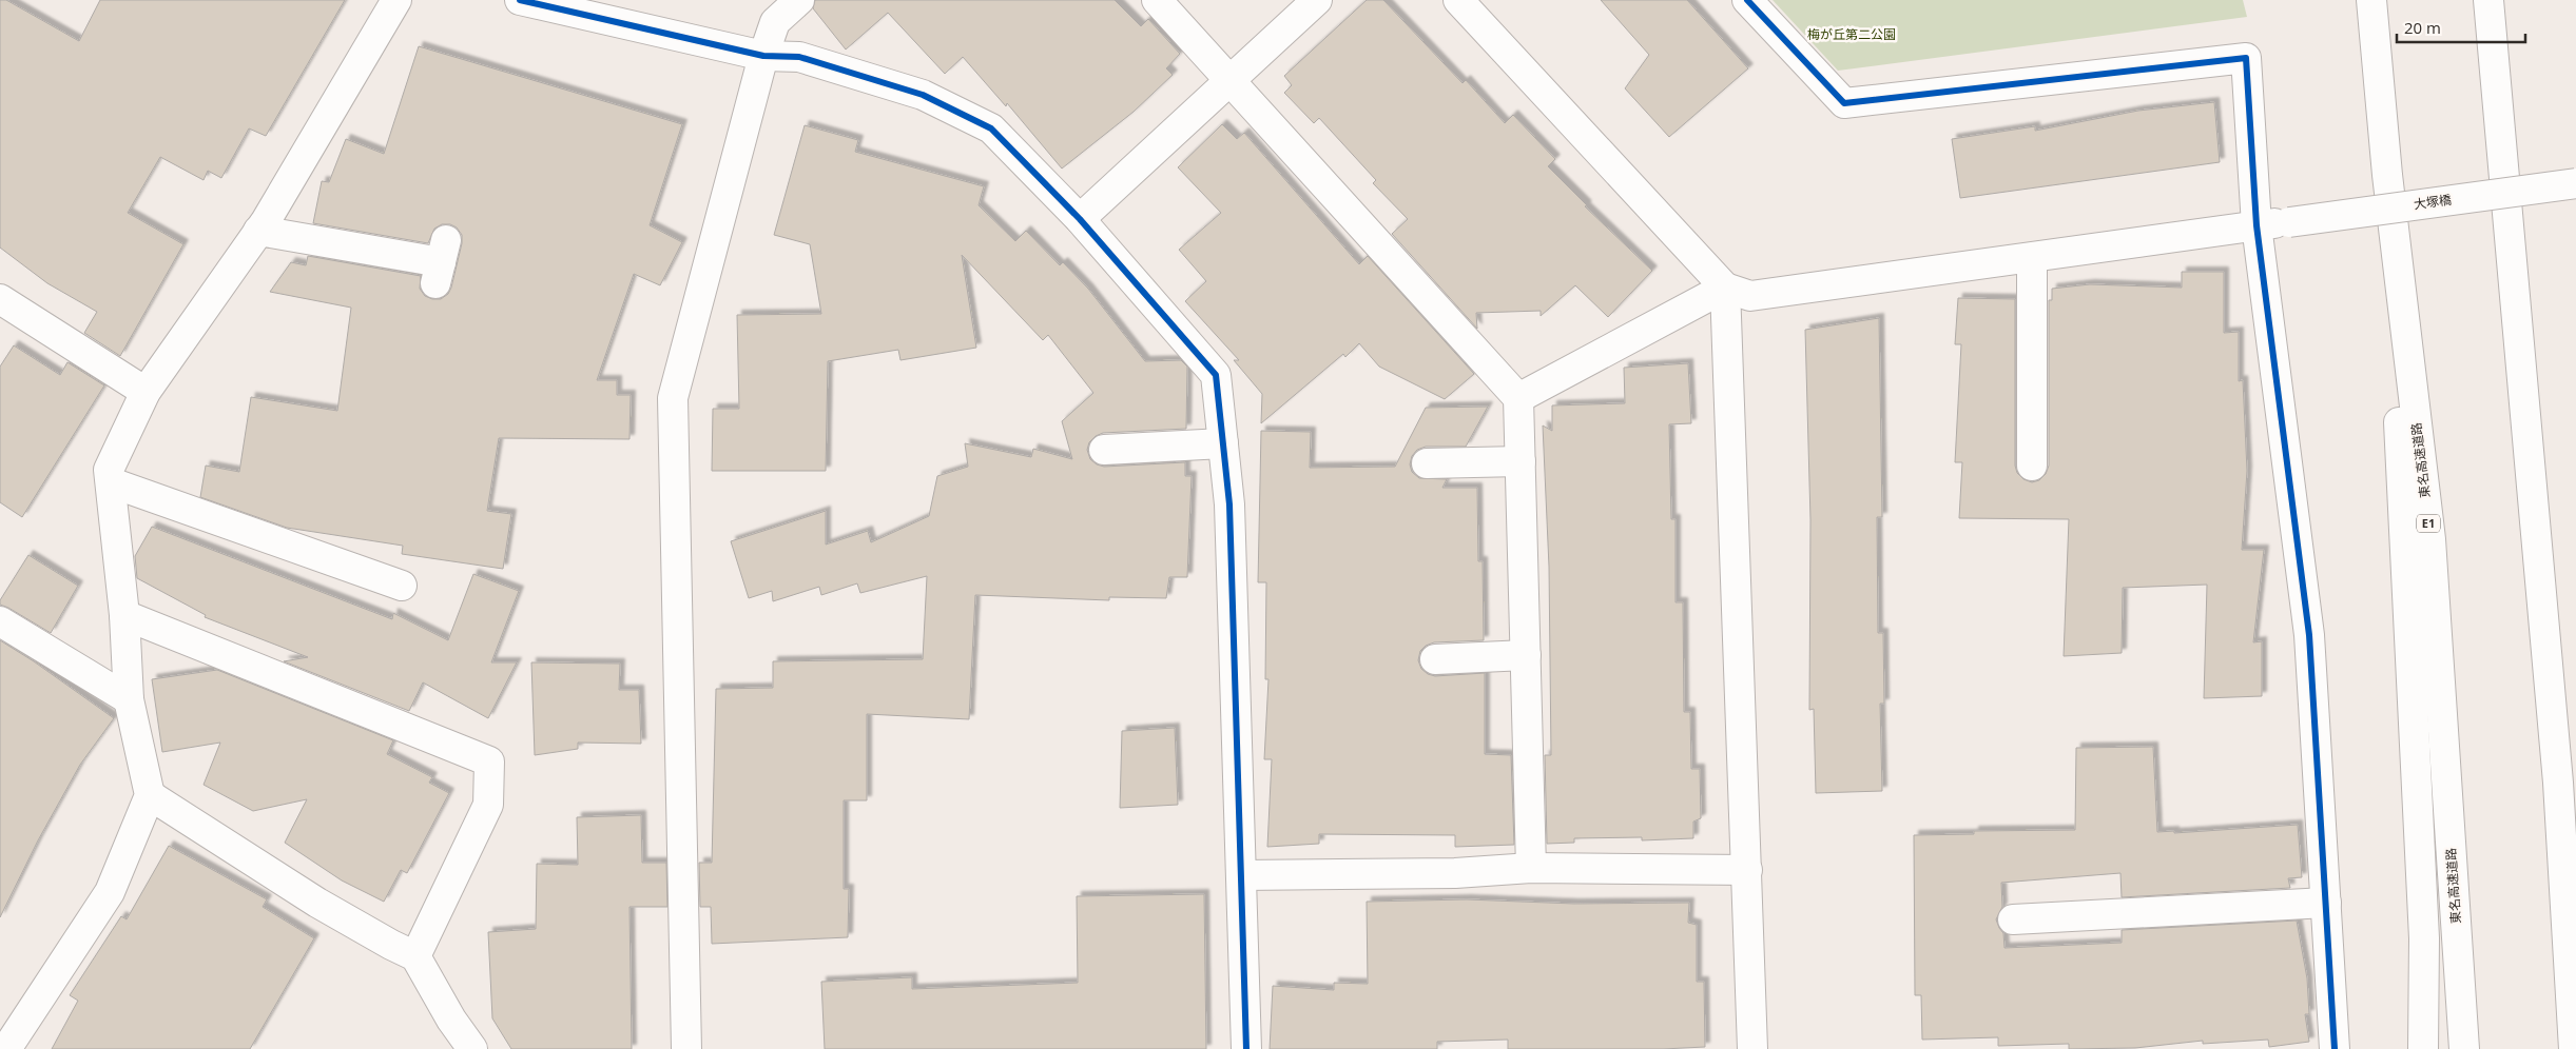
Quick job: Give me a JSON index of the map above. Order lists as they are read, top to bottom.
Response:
{
  "streets": {
    "main road": ["大塚橋", "東名高速道路", "E1"]
  },
  "parks": ["梅が丘第二公園"],
  "scale_bar": "20 m"
}
